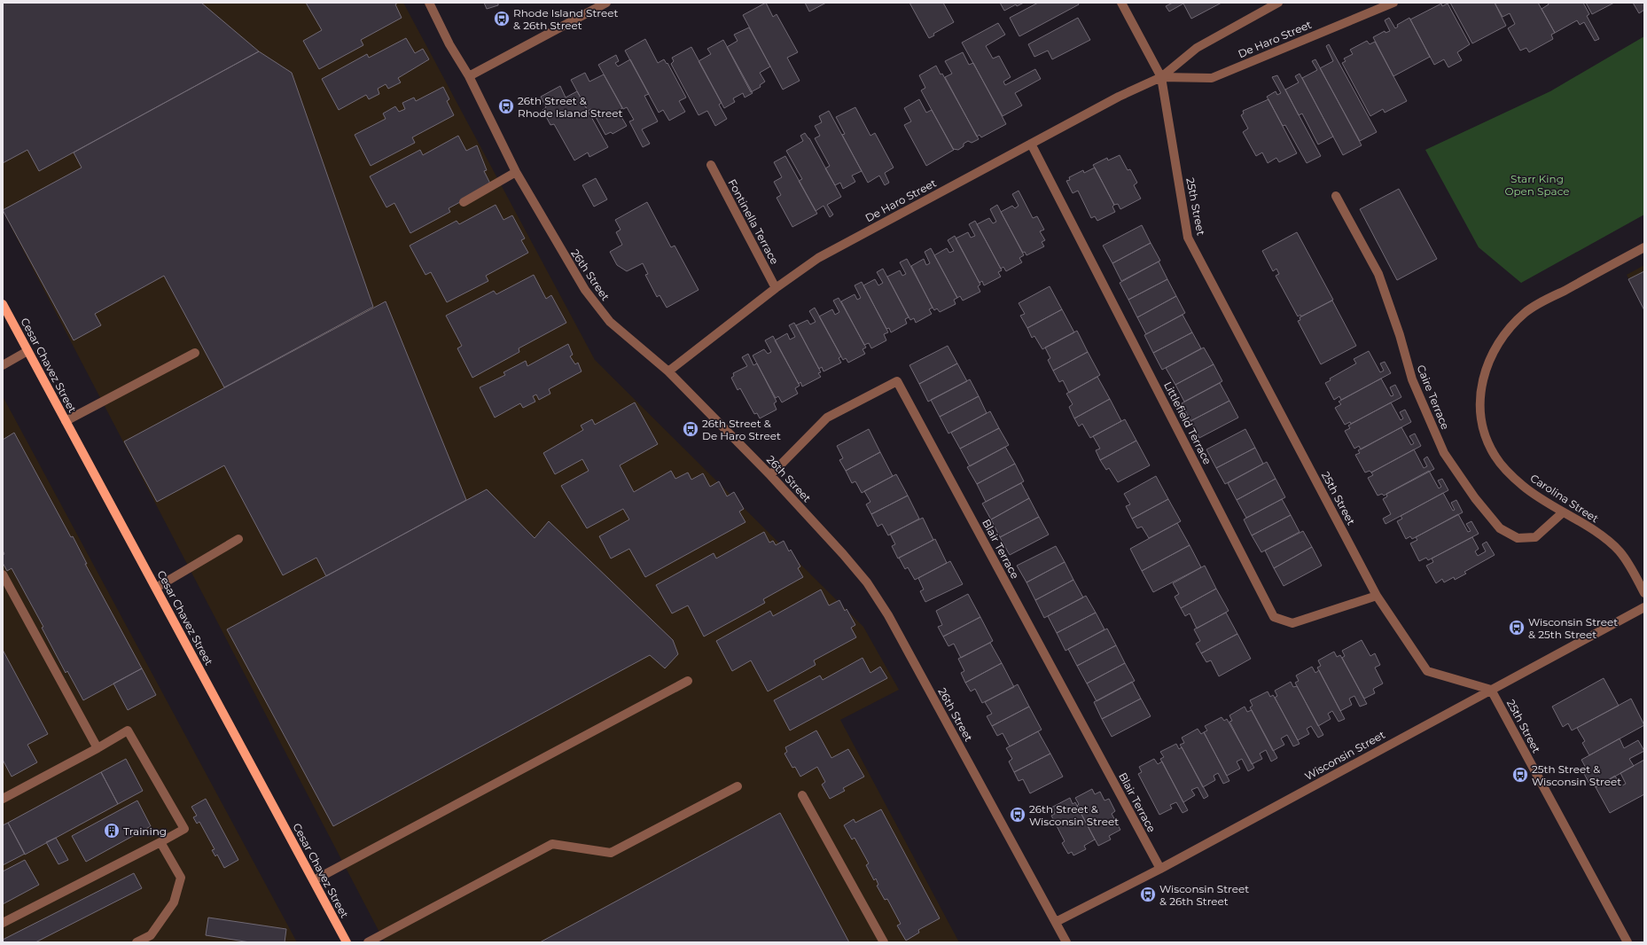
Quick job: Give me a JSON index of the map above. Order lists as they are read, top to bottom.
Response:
{
  "streets": {
    "main road": ["Cesar Chavez Street"],
    "street": [
      "De Haro Street",
      "25th Street",
      "Fontinella Terrace",
      "26th Street",
      "Caire Terrace",
      "Littlefield Terrace",
      "Carolina Street",
      "Blair Terrace",
      "Wisconsin Street"
    ]
  },
  "crossings": [
    ["De Haro Street", "25th Street"],
    ["De Haro Street", "Fontinella Terrace"],
    ["De Haro Street", "26th Street"],
    ["De Haro Street", "Littlefield Terrace"],
    ["25th Street", "Littlefield Terrace"],
    ["25th Street", "Wisconsin Street"],
    ["26th Street", "Blair Terrace"],
    ["26th Street", "Wisconsin Street"],
    ["Caire Terrace", "Carolina Street"],
    ["Blair Terrace", "Wisconsin Street"]
  ],
  "parks": ["Starr King Open Space"],
  "places": {
    "bus stop": [
      "Rhode Island Street & 26th Street",
      "26th Street & Rhode Island Street",
      "26th Street & De Haro Street",
      "Wisconsin Street & 25th Street",
      "25th Street & Wisconsin Street",
      "26th Street & Wisconsin Street",
      "Wisconsin Street & 26th Street"
    ],
    "building": ["Training"]
  }
}
